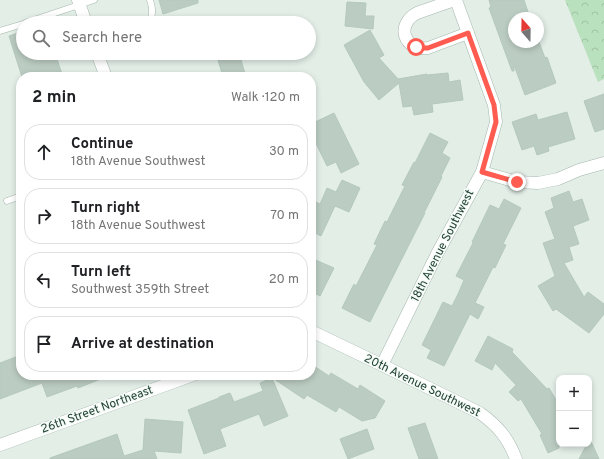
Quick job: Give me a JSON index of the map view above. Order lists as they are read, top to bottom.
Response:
{
  "streets": {
    "street": ["18th Avenue Southwest", "20th Avenue Southwest", "26th Street Northeast"]
  },
  "crossings": [
    ["18th Avenue Southwest", "20th Avenue Southwest"]
  ],
  "north": "top",
  "page": {
    "search": "Search here",
    "heading": ["2 min", "Walk · 120 m"],
    "list": [
      ["Continue", "18th Avenue Southwest", "30 m"],
      ["Turn right", "18th Avenue Southwest", "70 m"],
      ["Turn left", "Southwest 359th Street", "20 m"],
      "Arrive at destination"
    ],
    "map_buttons": ["+", "−"]
  }
}
